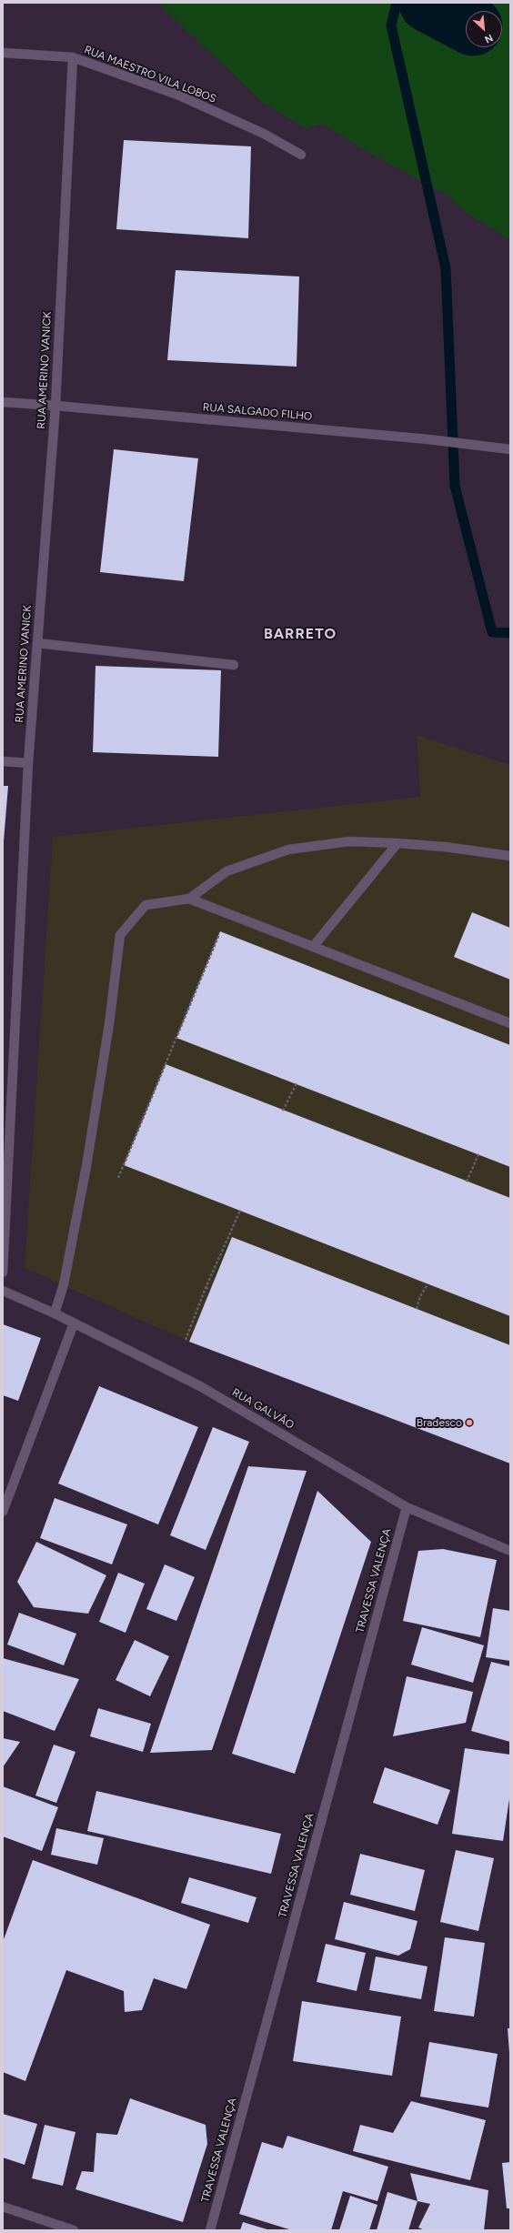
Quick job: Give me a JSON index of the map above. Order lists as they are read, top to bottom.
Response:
{
  "streets": {
    "street": [
      "RUA MAESTRO VILA LOBOS",
      "RUA AMERINO VANICK",
      "RUA SALGADO FILHO",
      "RUA GALVÃO",
      "TRAVESSA VALENÇA"
    ]
  },
  "crossings": [
    ["RUA MAESTRO VILA LOBOS", "RUA AMERINO VANICK"],
    ["RUA AMERINO VANICK", "RUA SALGADO FILHO"],
    ["RUA GALVÃO", "TRAVESSA VALENÇA"]
  ],
  "districts": ["BARRETO"],
  "places": ["Bradesco"],
  "north": "bottom right"
}
